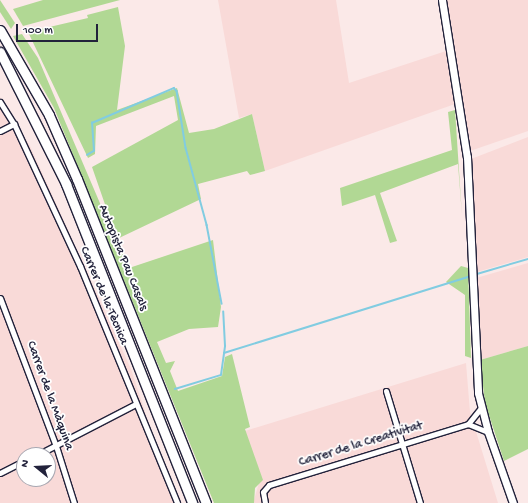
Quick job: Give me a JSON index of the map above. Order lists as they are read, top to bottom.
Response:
{
  "streets": {
    "highway": ["Autopista Pau Casals"],
    "street": ["Carrer de la Tècnica", "Carrer de la Màquina", "Carrer de la Creativitat"]
  },
  "scale_bar": "100 m",
  "north": "left"
}
